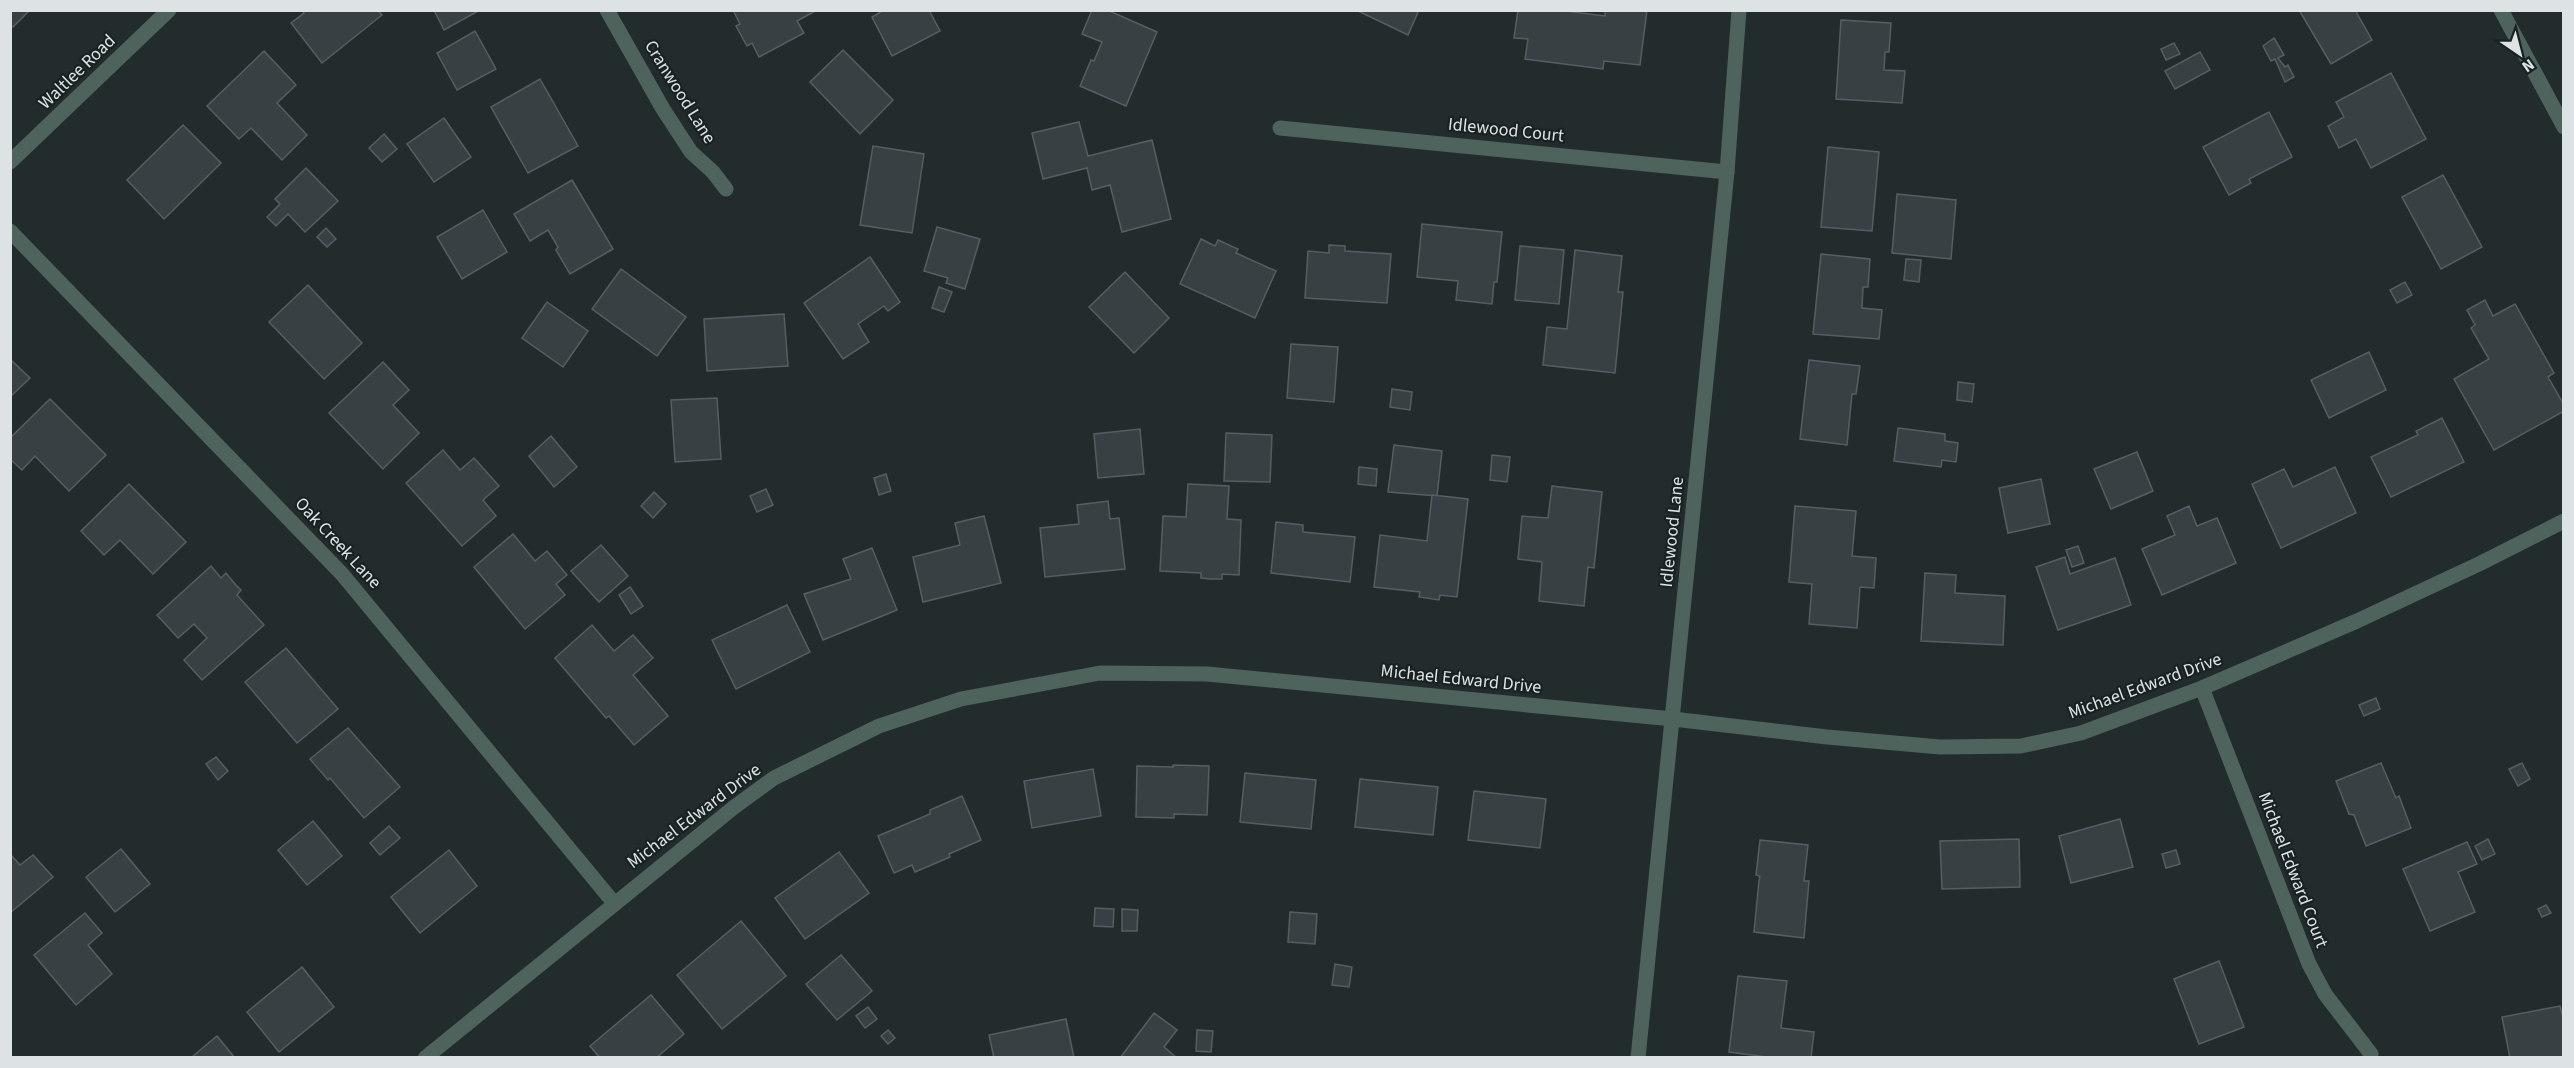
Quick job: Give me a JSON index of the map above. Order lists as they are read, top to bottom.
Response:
{
  "streets": {
    "street": [
      "Waltlee Road",
      "Cranwood Lane",
      "Idlewood Court",
      "Idlewood Lane",
      "Oak Creek Lane",
      "Michael Edward Drive",
      "Michael Edward Court"
    ]
  },
  "crossings": [
    ["Idlewood Court", "Idlewood Lane"],
    ["Idlewood Lane", "Michael Edward Drive"],
    ["Oak Creek Lane", "Michael Edward Drive"],
    ["Michael Edward Drive", "Michael Edward Court"]
  ],
  "north": "bottom right"
}
